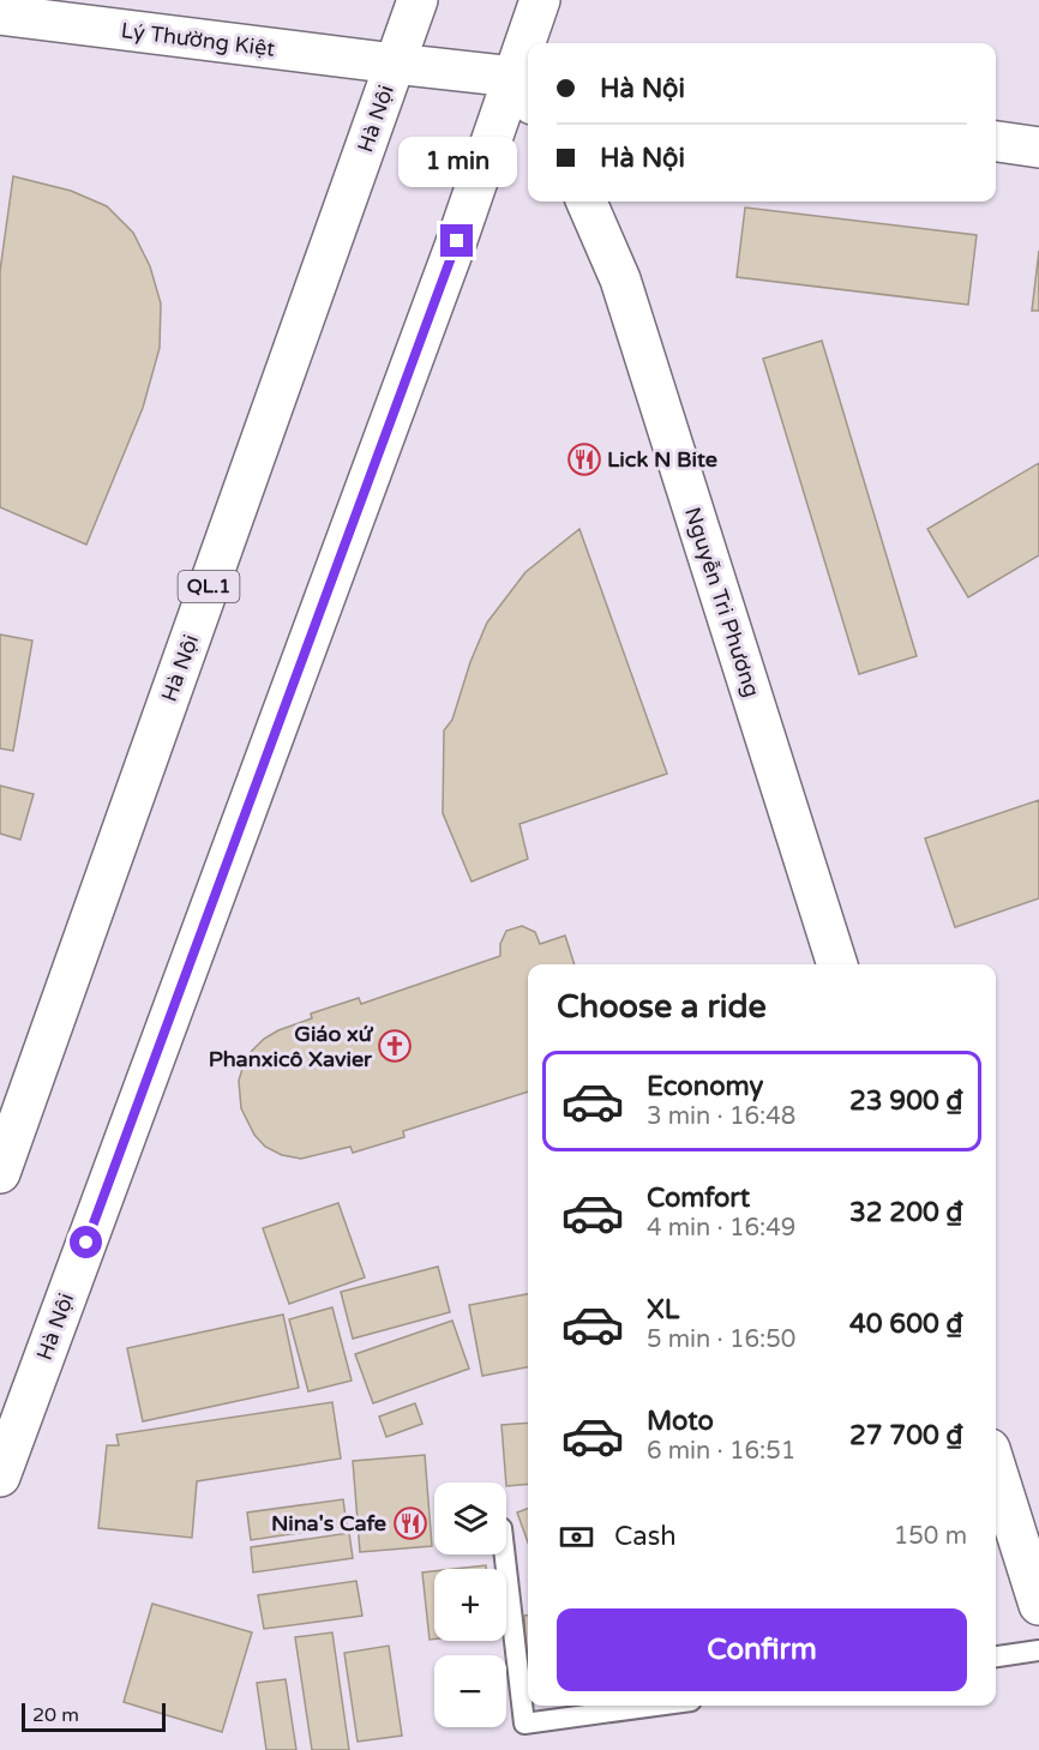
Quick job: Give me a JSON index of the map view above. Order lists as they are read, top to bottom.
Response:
{
  "streets": {
    "main road": [
      "Lý Thường Kiệt",
      "Hà Nội",
      "QL.1",
      "Nguyễn Tri Phương"
    ]
  },
  "crossings": [
    ["Lý Thường Kiệt", "Hà Nội"]
  ],
  "places": {
    "restaurant": ["Lick N Bite", "Nina's Cafe"],
    "church": ["Giáo xứ Phanxicô Xavier"]
  },
  "scale_bar": "20 m",
  "page": {
    "banner": ["Hà Nội", "Hà Nội"],
    "bubble": "1 min",
    "heading": "Choose a ride",
    "list": [
      {
        "name": "Economy",
        "note": "3 min · 16:48",
        "value": "23 900 ₫"
      },
      {
        "name": "Comfort",
        "note": "4 min · 16:49",
        "value": "32 200 ₫"
      },
      {
        "name": "XL",
        "note": "5 min · 16:50",
        "value": "40 600 ₫"
      },
      {
        "name": "Moto",
        "note": "6 min · 16:51",
        "value": "27 700 ₫"
      }
    ],
    "map_buttons": ["+", "−"],
    "pay": ["Cash", "150 m"],
    "buttons": "Confirm",
    "scale": "20 m"
  }
}
